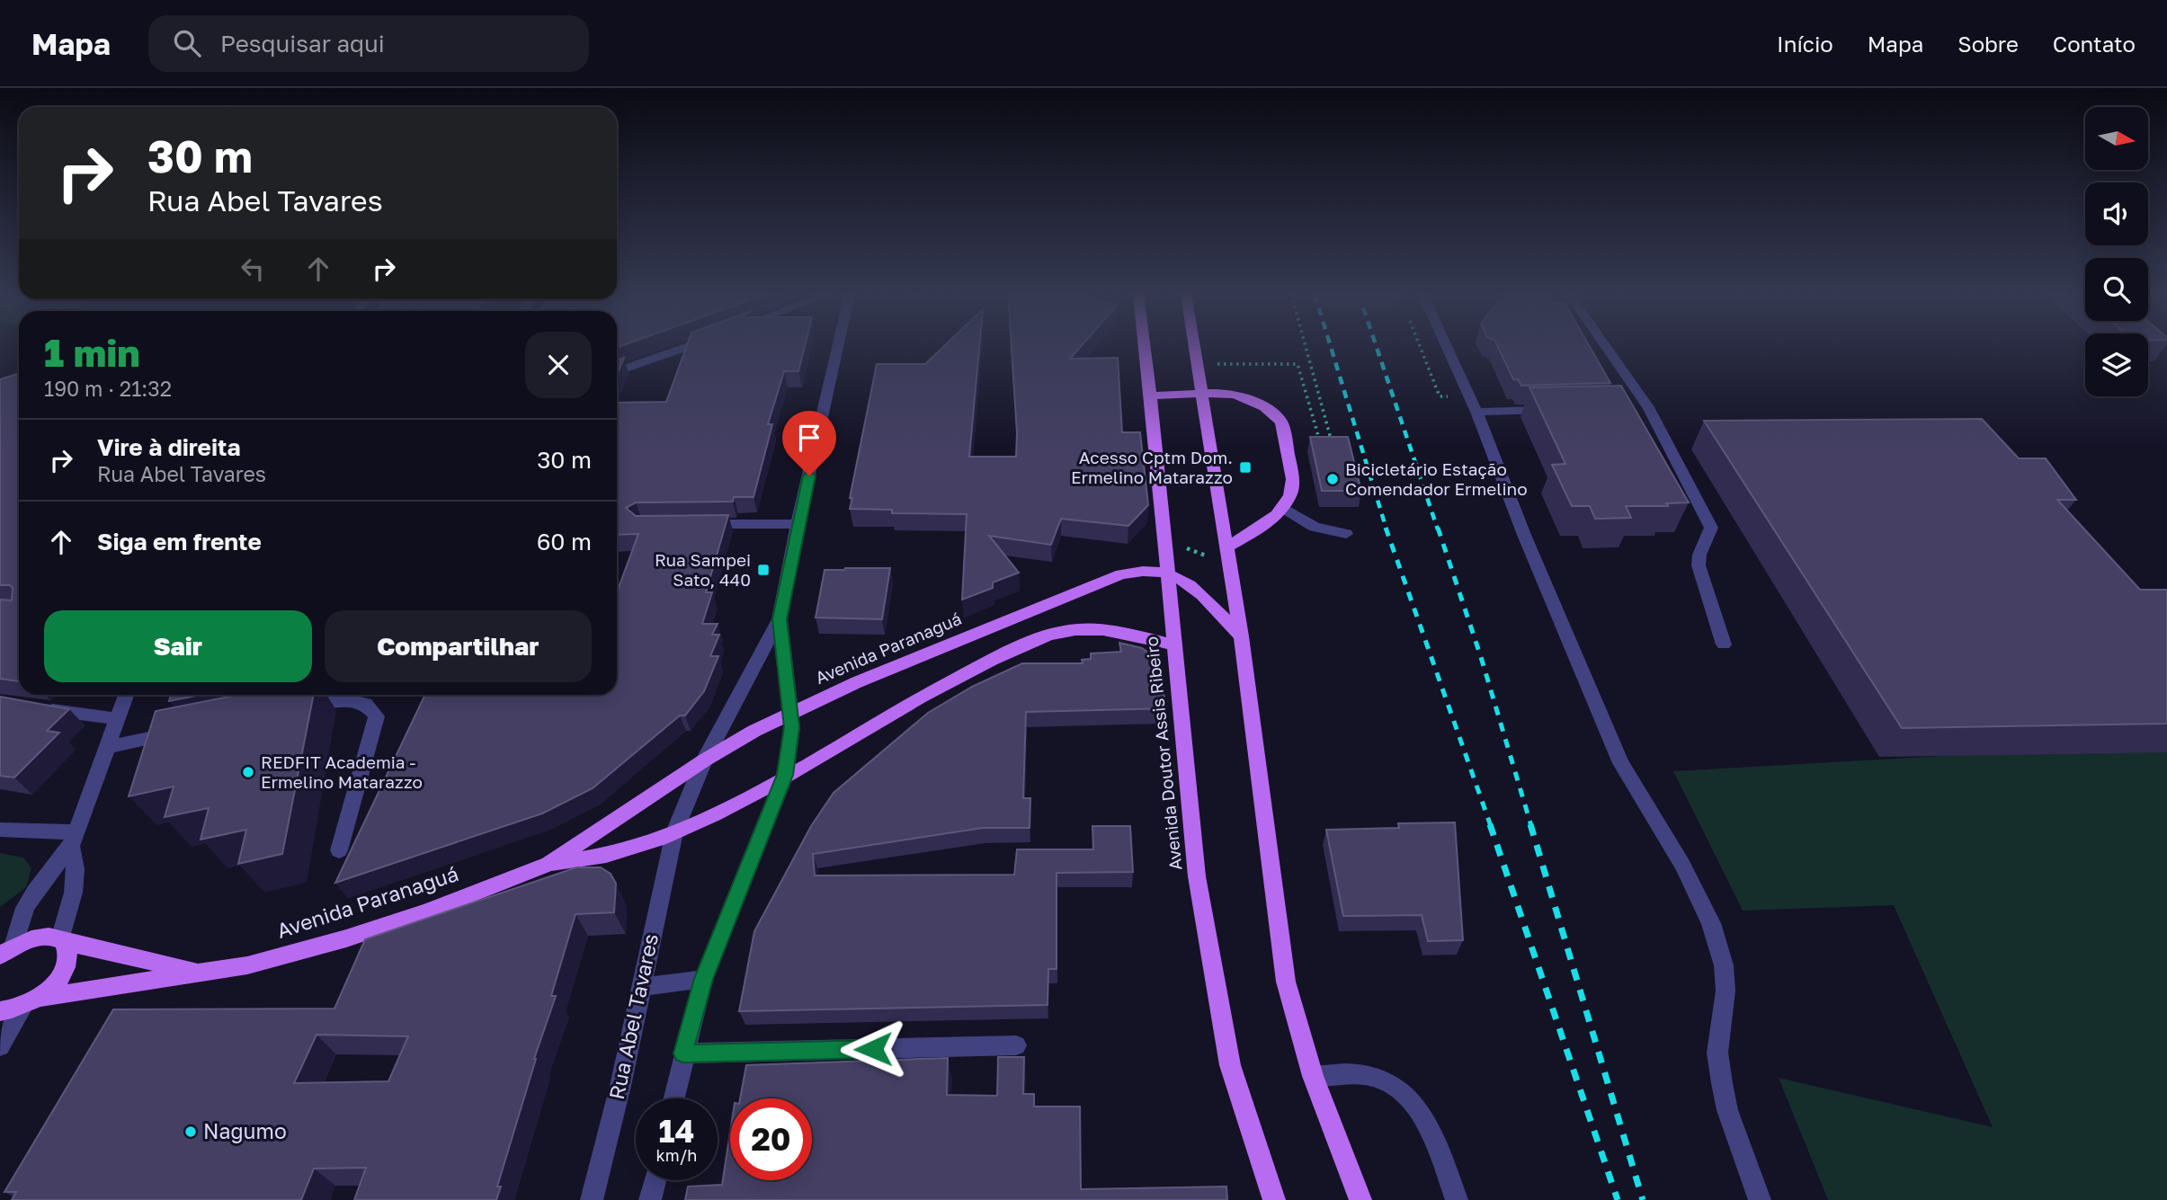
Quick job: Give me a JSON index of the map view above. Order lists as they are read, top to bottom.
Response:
{
  "streets": {
    "main road": ["Avenida Paranaguá", "Avenida Doutor Assis Ribeiro"],
    "street": ["Rua Abel Tavares"]
  },
  "crossings": [
    ["Avenida Paranaguá", "Avenida Doutor Assis Ribeiro"],
    ["Avenida Paranaguá", "Rua Abel Tavares"]
  ],
  "places": {
    "transit": ["Acesso Cptm Dom. Ermelino Matarazzo", "Rua Sampei Sato, 440"],
    "other": ["Bicicletário Estação Comendador Ermelino", "REDFIT Academia - Ermelino Matarazzo", "Nagumo"]
  },
  "north": "right",
  "page": {
    "header": "Mapa",
    "search": "Pesquisar aqui",
    "nav": [
      "Início",
      "Mapa",
      "Sobre",
      "Contato"
    ],
    "turn": ["30 m", "Rua Abel Tavares"],
    "heading": ["1 min", "190 m · 21:32"],
    "list": [
      {
        "name": "Vire à direita",
        "note": "Rua Abel Tavares",
        "value": "30 m"
      },
      {
        "name": "Siga em frente",
        "value": "60 m"
      }
    ],
    "buttons": ["Sair", "Compartilhar"],
    "speed": "14 km/h",
    "limit": "20"
  }
}
